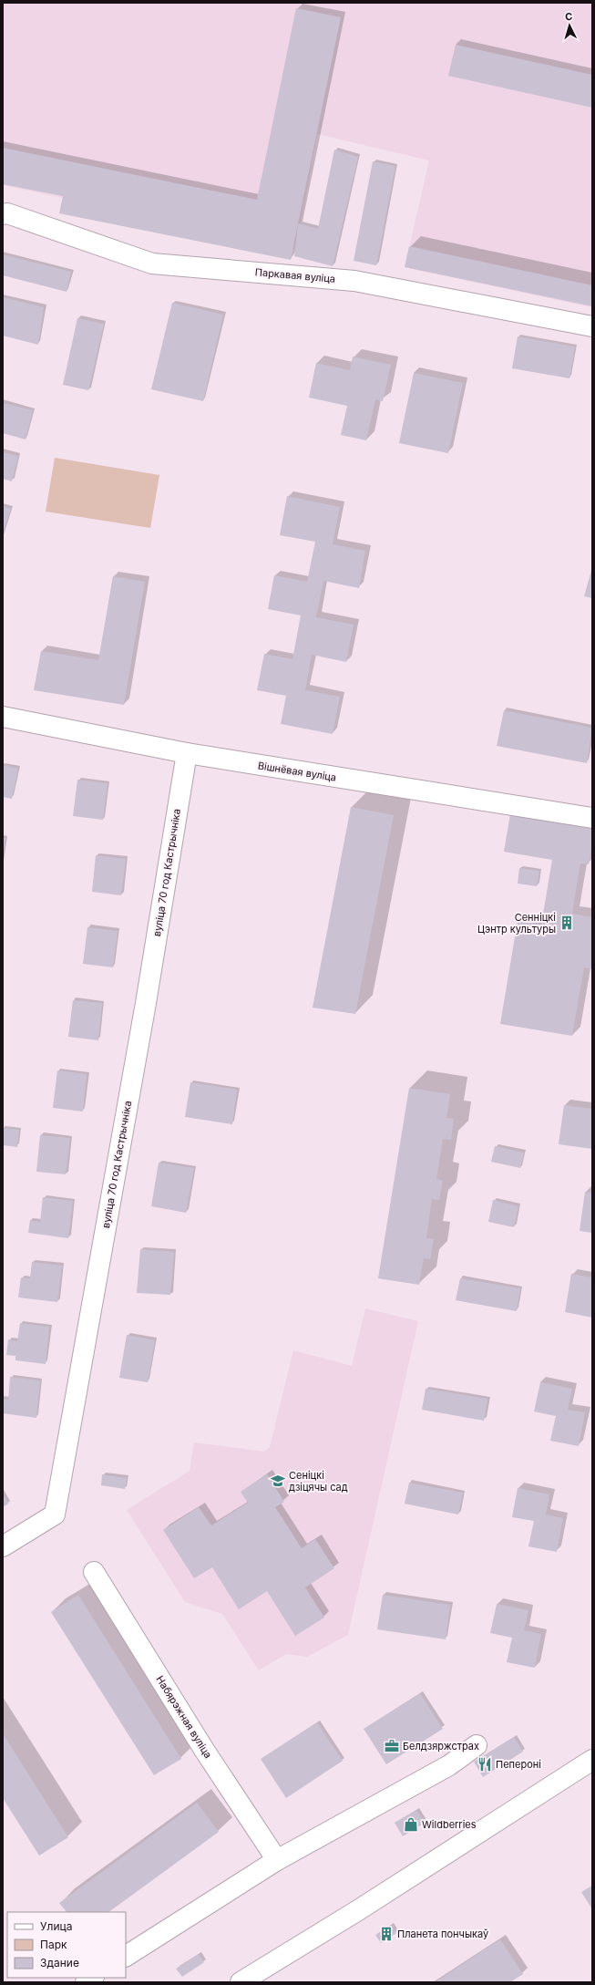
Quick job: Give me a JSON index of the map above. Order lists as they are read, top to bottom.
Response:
{
  "streets": {
    "street": [
      "Паркавая вуліца",
      "Вішнёвая вуліца",
      "вуліца 70 год Кастрычніка",
      "Набярэжная вуліца"
    ]
  },
  "crossings": [
    ["Вішнёвая вуліца", "вуліца 70 год Кастрычніка"]
  ],
  "places": {
    "building": ["Сенніцкі Цэнтр культуры", "Планета пончыкаў"],
    "school or university": ["Сеніцкі дзіцячы сад"],
    "office": ["Белдзяржстрах"],
    "restaurant": ["Пепероні"],
    "shop": ["Wildberries"]
  },
  "legend": ["Улица", "Парк", "Здание"],
  "north": "top"
}
